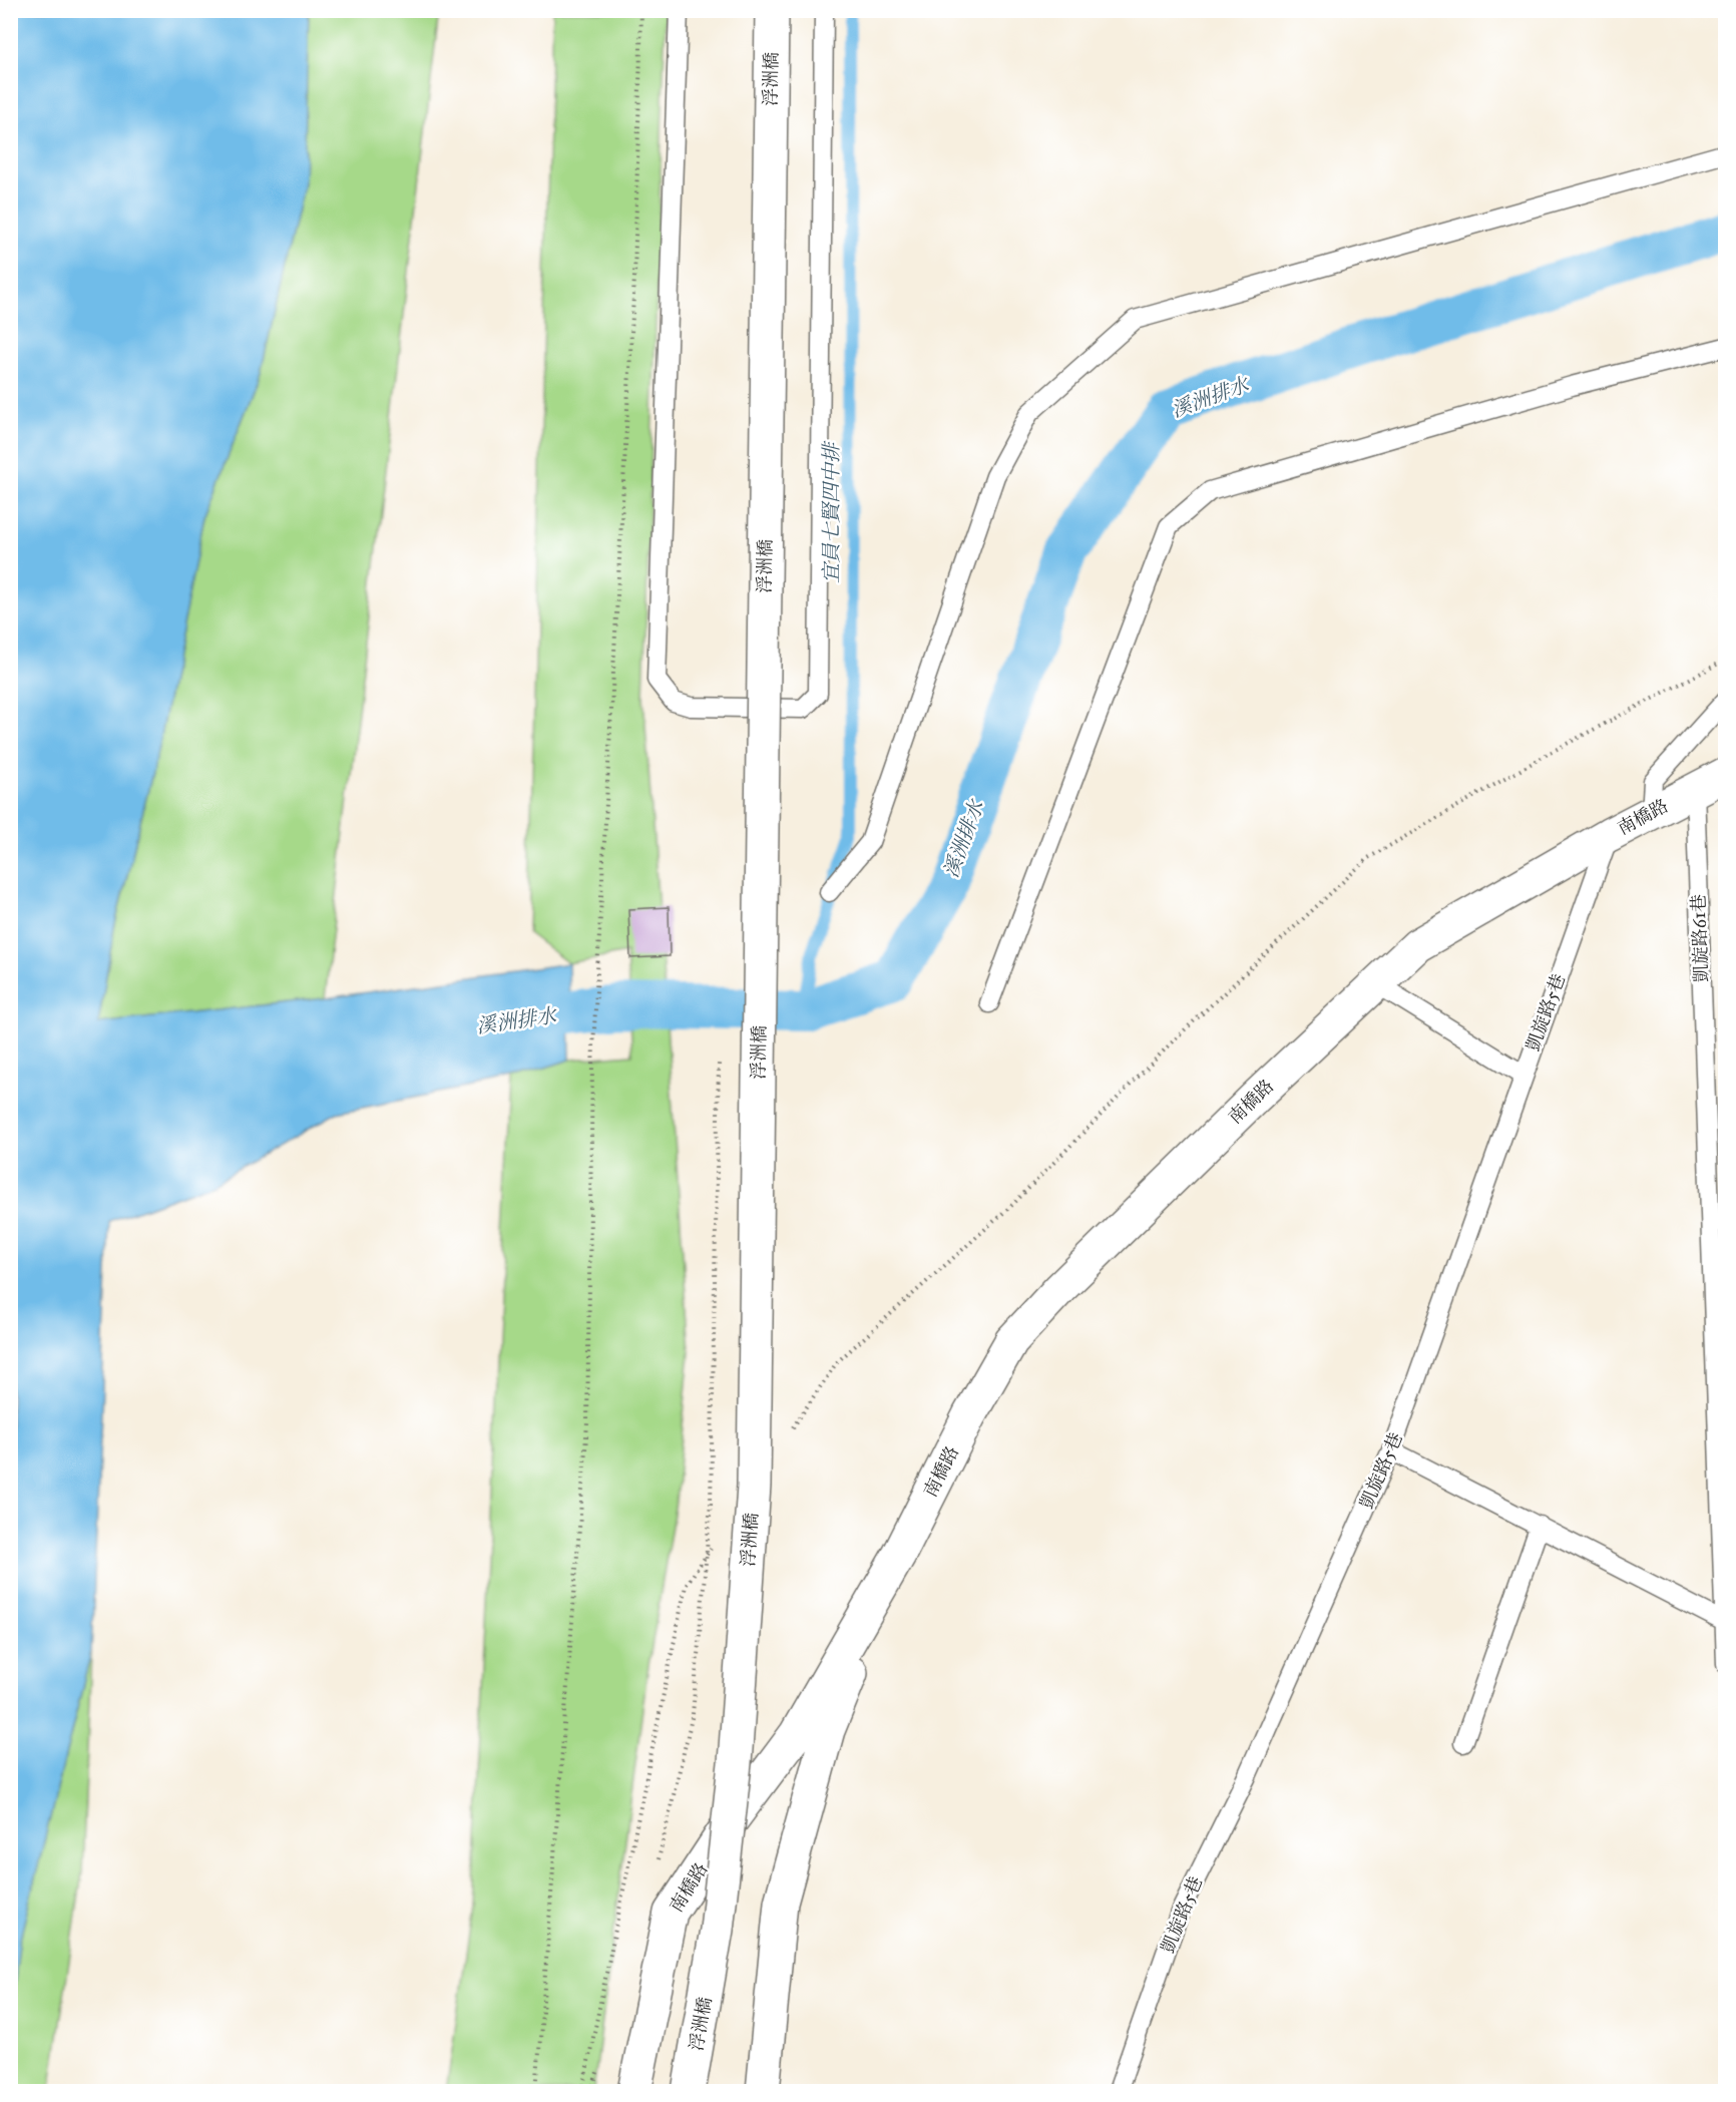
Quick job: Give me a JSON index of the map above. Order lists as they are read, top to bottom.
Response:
{
  "streets": {
    "street": ["浮洲橋", "南橋路"],
    "lane": ["凱旋路61巷", "凱旋路5巷"]
  },
  "crossings": [
    ["南橋路", "凱旋路61巷"],
    ["南橋路", "凱旋路5巷"]
  ],
  "water": ["溪洲排水", "宜員七賢四中排"]
}
